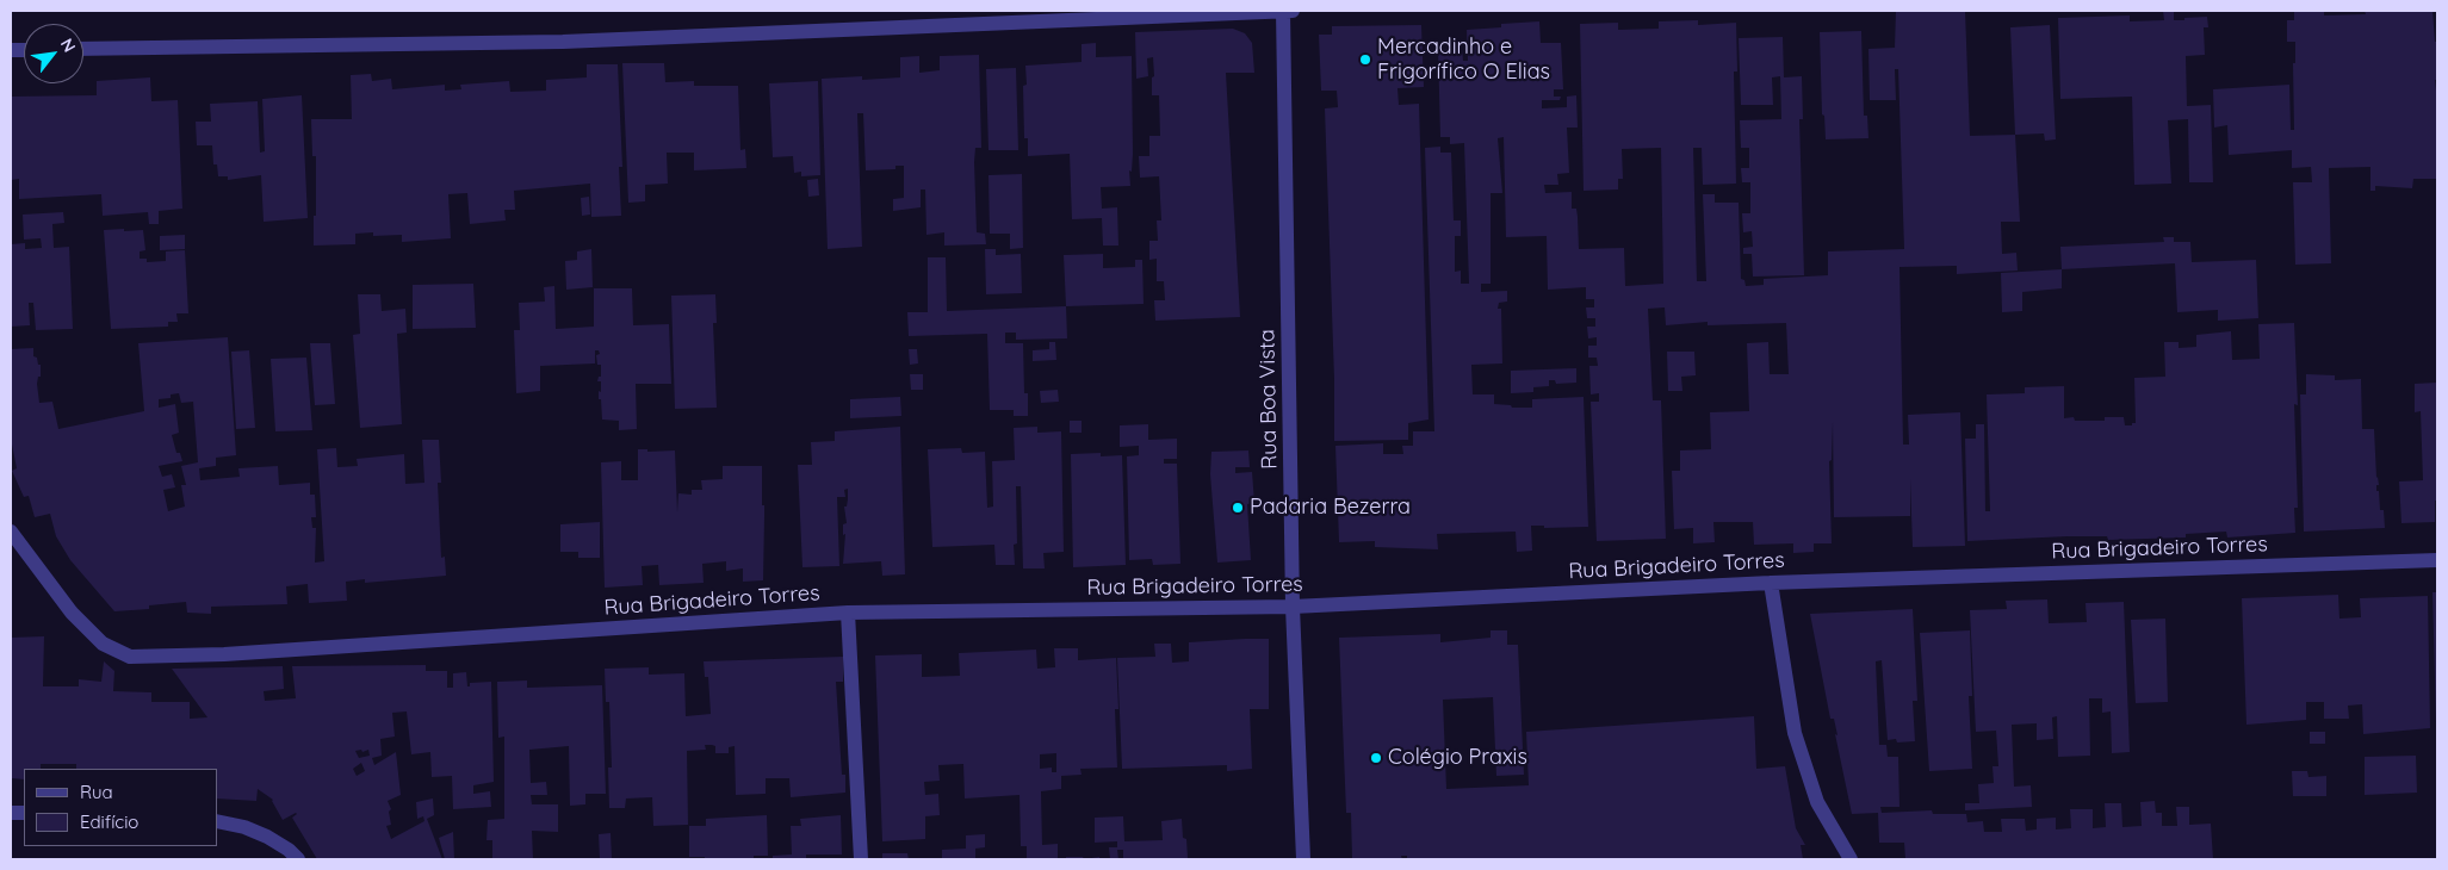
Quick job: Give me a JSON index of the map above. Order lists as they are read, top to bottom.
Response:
{
  "streets": {
    "street": ["Rua Boa Vista", "Rua Brigadeiro Torres"]
  },
  "crossings": [
    ["Rua Boa Vista", "Rua Brigadeiro Torres"]
  ],
  "places": ["Mercadinho e Frigorífico O Elias", "Padaria Bezerra", "Colégio Praxis"],
  "legend": ["Rua", "Edifício"],
  "north": "top right"
}
